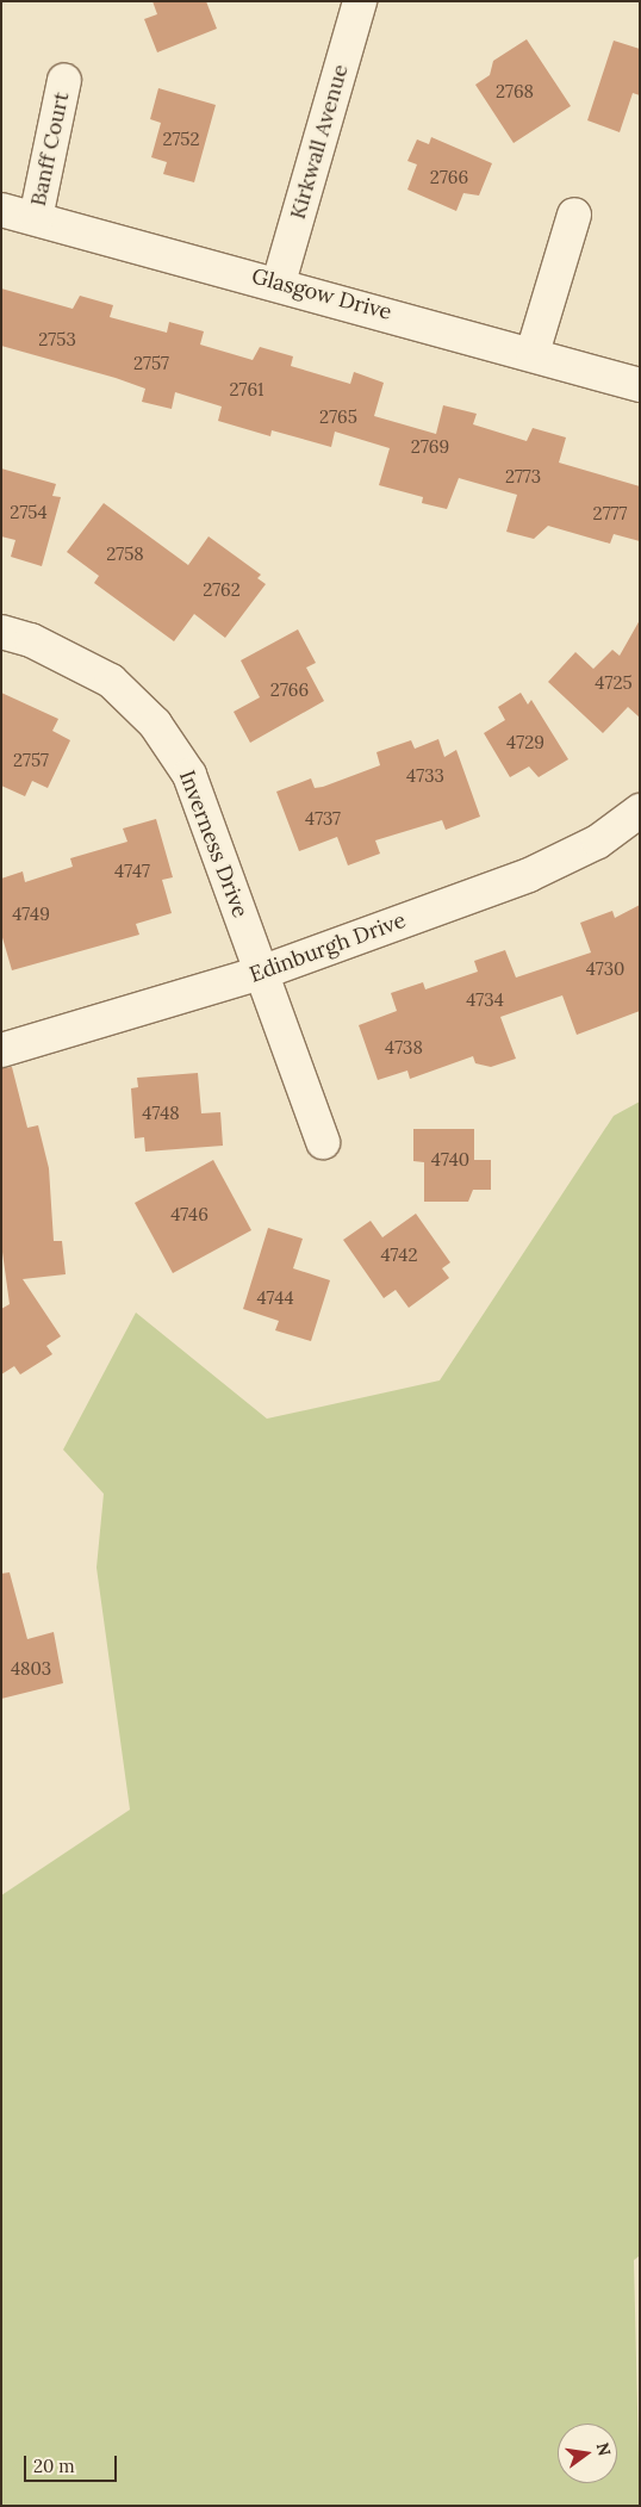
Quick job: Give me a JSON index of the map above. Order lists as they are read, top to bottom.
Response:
{
  "streets": {
    "street": [
      "Kirkwall Avenue",
      "Banff Court",
      "Glasgow Drive",
      "Inverness Drive",
      "Edinburgh Drive"
    ]
  },
  "crossings": [
    ["Kirkwall Avenue", "Glasgow Drive"],
    ["Banff Court", "Glasgow Drive"],
    ["Inverness Drive", "Edinburgh Drive"]
  ],
  "house_numbers": [
    "2768",
    "2752",
    "2766",
    "2753",
    "2757",
    "2761",
    "2765",
    "2769",
    "2773",
    "2754",
    "2777",
    "2758",
    "2762",
    "4725",
    "2766",
    "4729",
    "2757",
    "4733",
    "4737",
    "4747",
    "4749",
    "4730",
    "4734",
    "4738",
    "4748",
    "4740",
    "4746",
    "4742",
    "4744",
    "4803"
  ],
  "scale_bar": "20 m",
  "north": "right"
}
